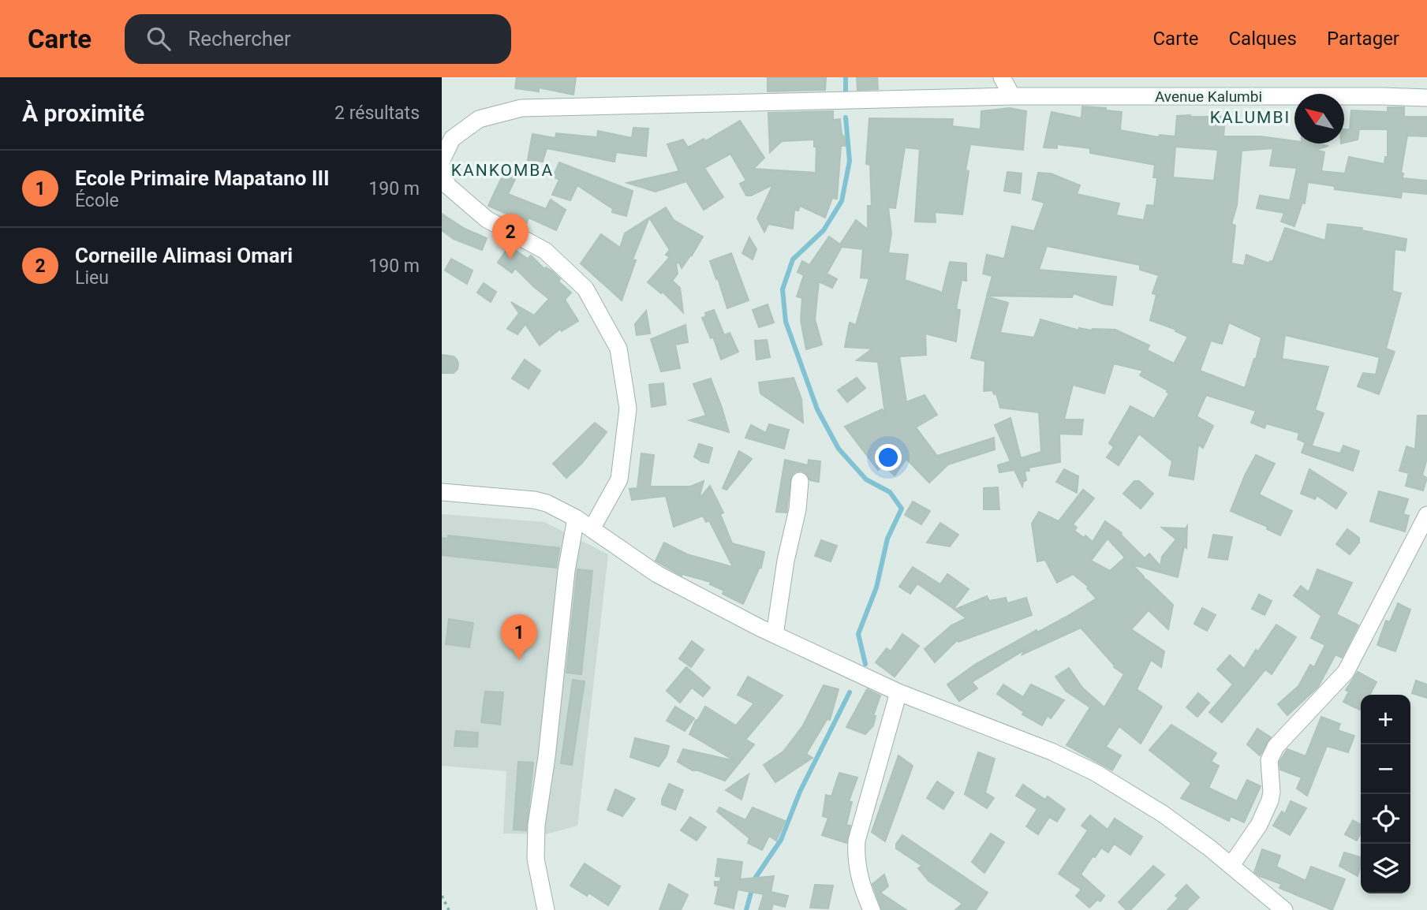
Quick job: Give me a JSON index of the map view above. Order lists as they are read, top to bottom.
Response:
{
  "streets": {
    "street": ["Avenue Kalumbi"]
  },
  "districts": ["KALUMBI", "KANKOMBA"],
  "north": "top left",
  "page": {
    "header": "Carte",
    "search": "Rechercher",
    "nav": ["Carte", "Calques", "Partager"],
    "heading": ["À proximité", "2 résultats"],
    "list": [
      {
        "mark": "1",
        "name": "Ecole Primaire Mapatano III",
        "note": "École",
        "value": "190 m"
      },
      {
        "mark": "2",
        "name": "Corneille Alimasi Omari",
        "note": "Lieu",
        "value": "190 m"
      }
    ],
    "pins": ["2", "1"],
    "map_buttons": ["+", "−"]
  }
}
